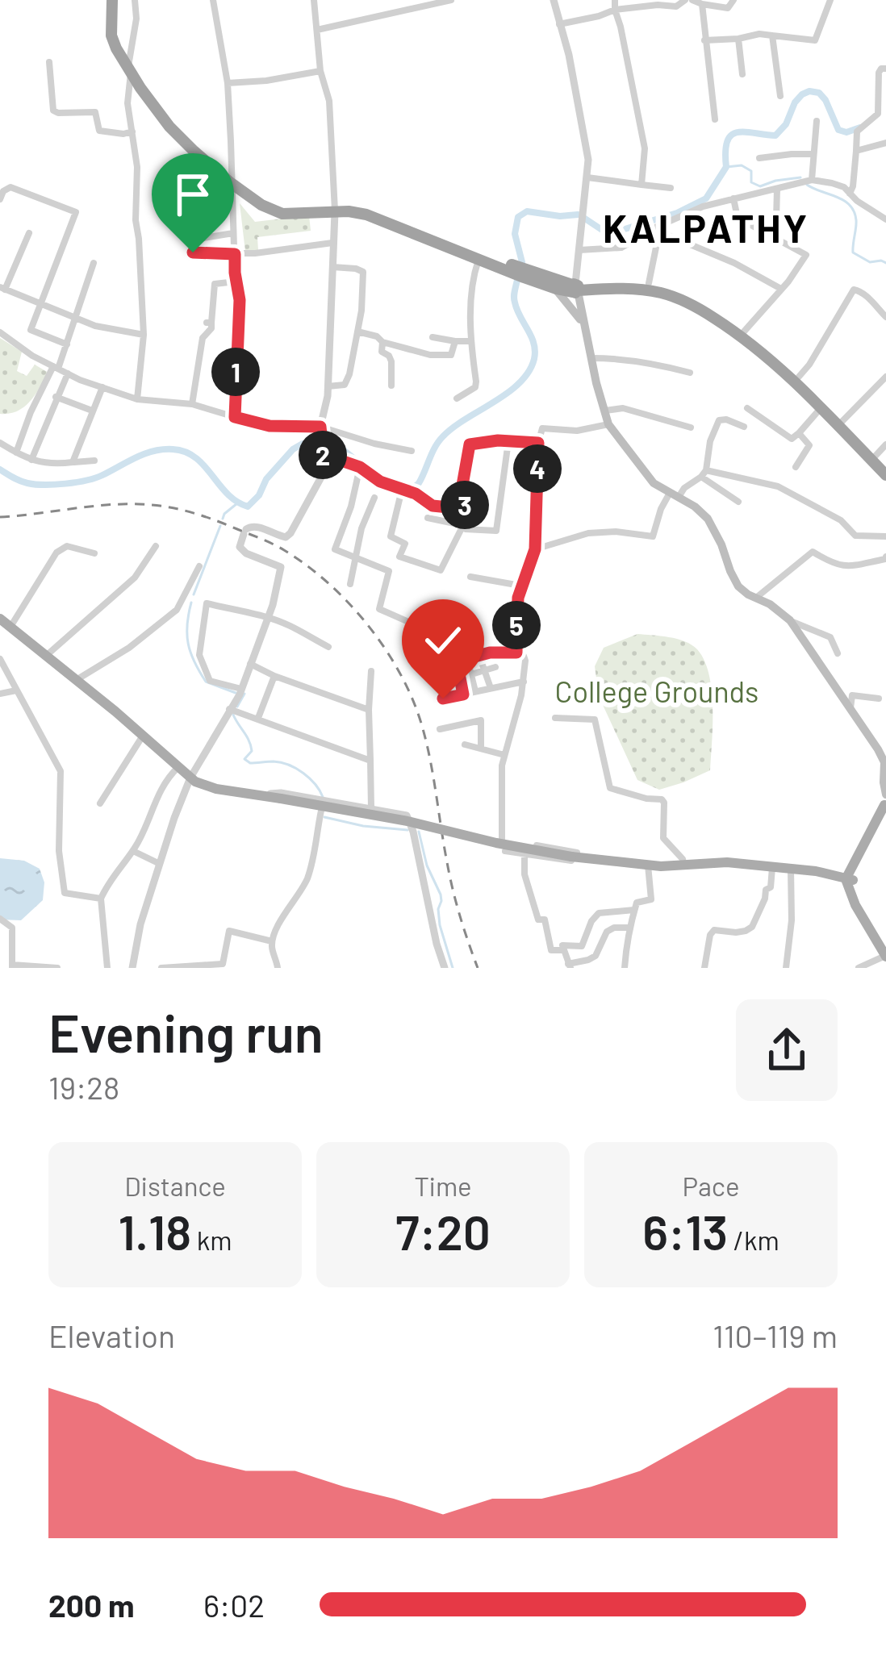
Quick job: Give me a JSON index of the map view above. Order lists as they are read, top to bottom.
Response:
{
  "districts": ["KALPATHY"],
  "parks": ["College Grounds"],
  "page": {
    "pins": [
      "1",
      "2",
      "4",
      "3",
      "5"
    ],
    "heading": ["Evening run", "19:28"],
    "stats": [
      ["Distance", "1.18 km"],
      ["Time", "7:20"],
      ["Pace", "6:13 /km"]
    ],
    "chart": ["Elevation", "110–119 m"],
    "list": [
      {
        "name": "200 m",
        "note": "6:02"
      }
    ]
  }
}
